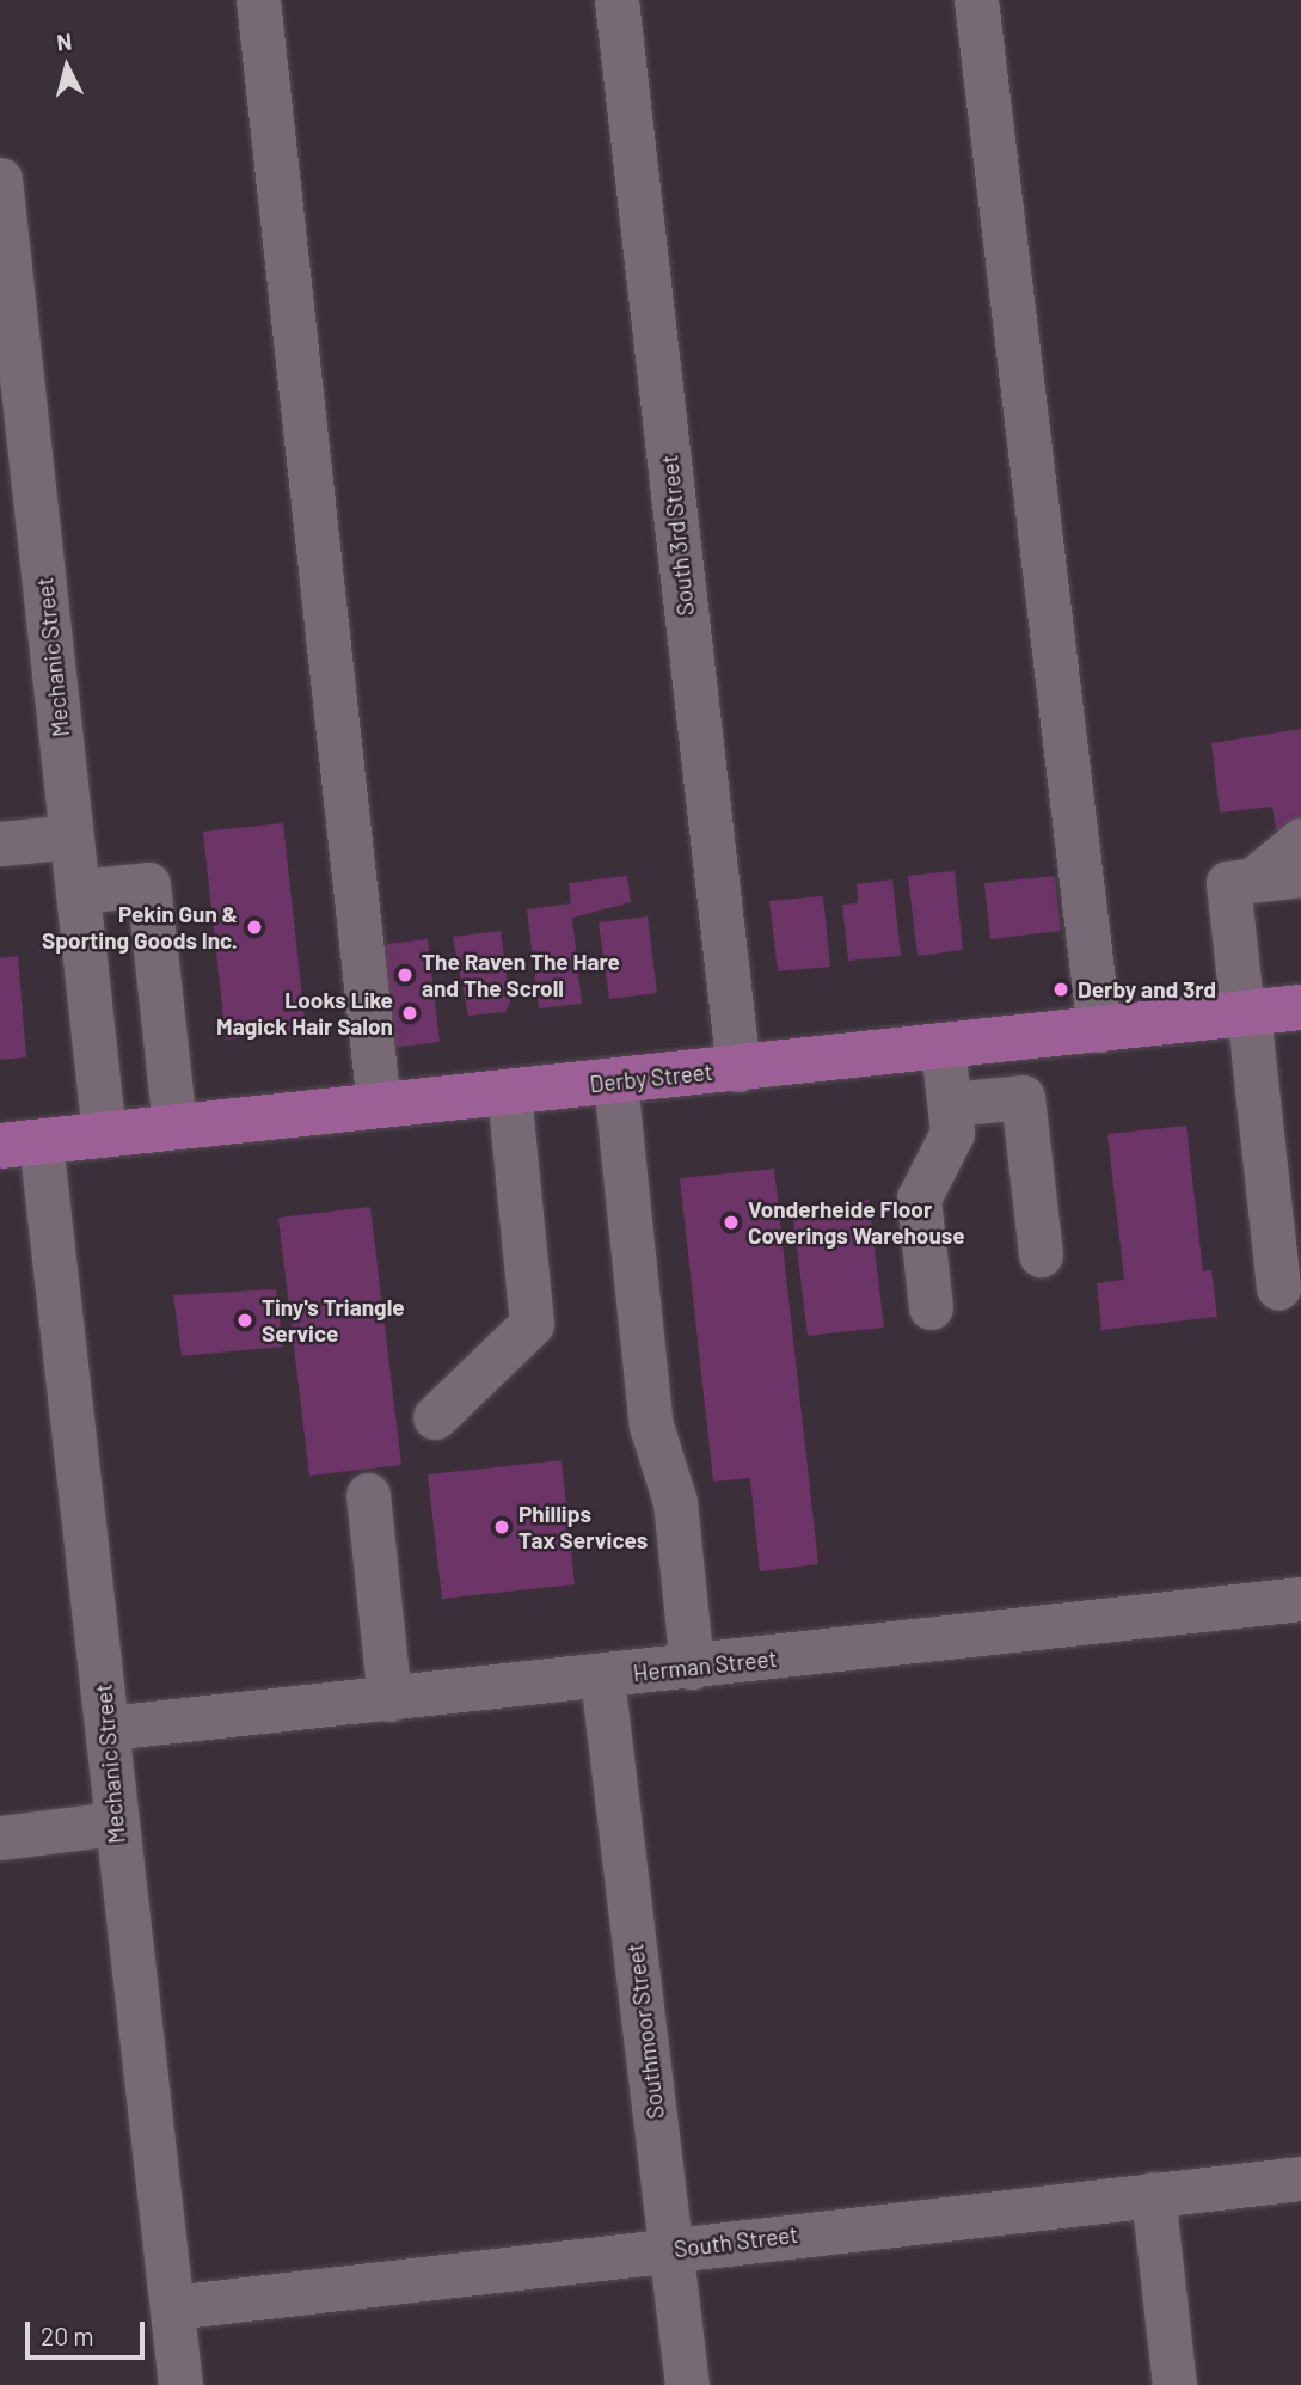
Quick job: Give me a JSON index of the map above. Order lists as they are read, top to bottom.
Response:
{
  "streets": {
    "main road": ["Derby Street"],
    "street": [
      "South 3rd Street",
      "Mechanic Street",
      "Herman Street",
      "Southmoor Street",
      "South Street"
    ]
  },
  "crossings": [
    ["South 3rd Street", "Derby Street"],
    ["Mechanic Street", "Derby Street"],
    ["Mechanic Street", "Herman Street"],
    ["Mechanic Street", "South Street"],
    ["Herman Street", "Southmoor Street"],
    ["Southmoor Street", "South Street"]
  ],
  "places": [
    "Pekin Gun & Sporting Goods Inc.",
    "The Raven The Hare and The Scroll",
    "Derby and 3rd",
    "Looks Like Magick Hair Salon",
    "Vonderheide Floor Coverings Warehouse",
    "Tiny's Triangle Service",
    "Phillips Tax Services"
  ],
  "scale_bar": "20 m",
  "north": "top"
}
